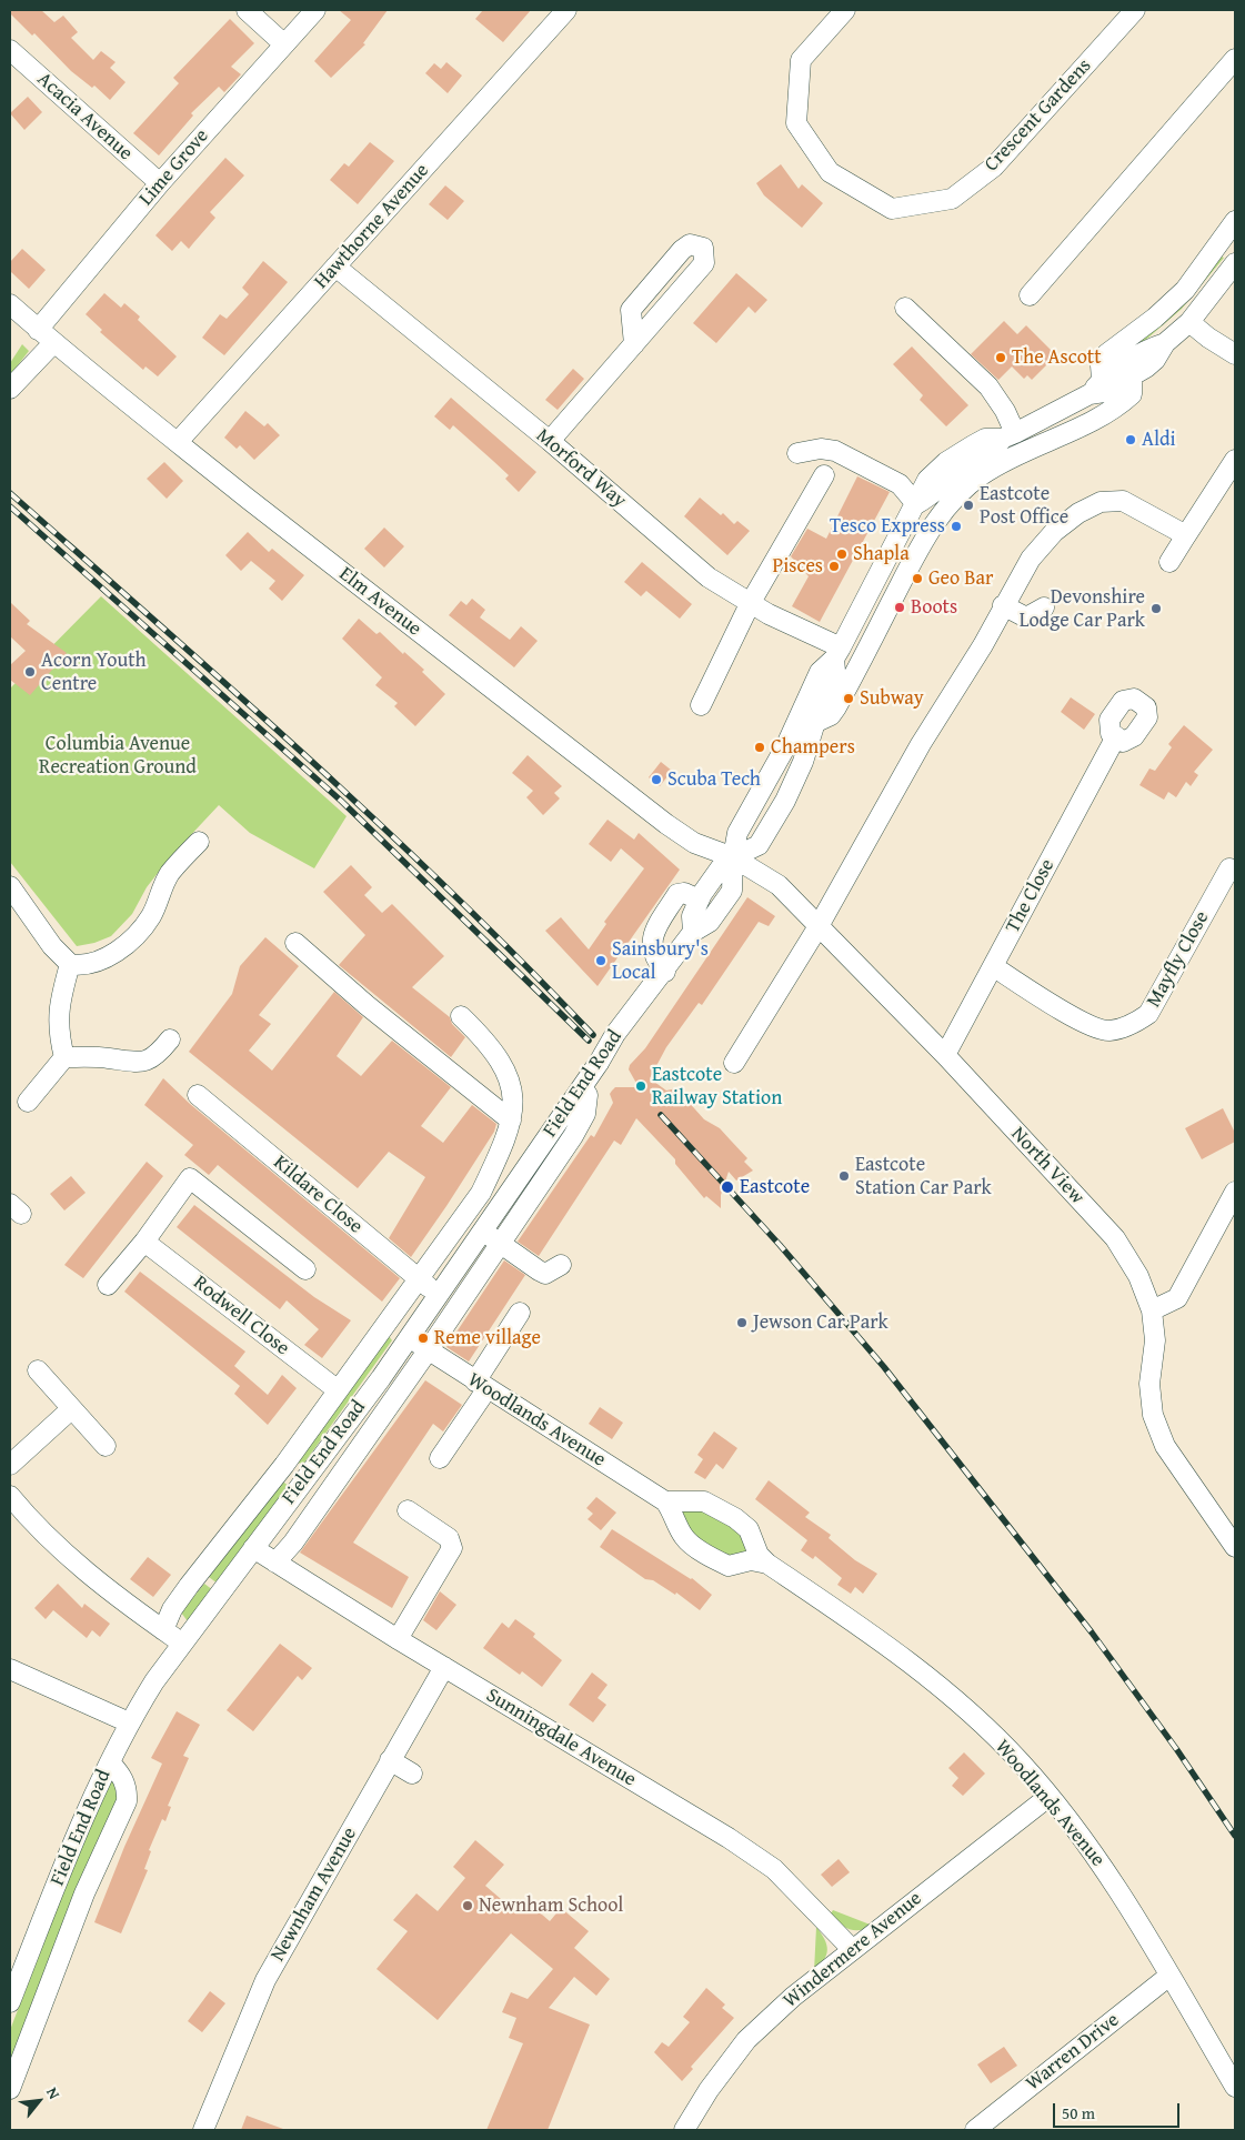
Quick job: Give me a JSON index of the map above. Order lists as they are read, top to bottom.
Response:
{
  "streets": {
    "street": [
      "Crescent Gardens",
      "Acacia Avenue",
      "Lime Grove",
      "Hawthorne Avenue",
      "Morford Way",
      "Elm Avenue",
      "The Close",
      "Mayfly Close",
      "Field End Road",
      "North View",
      "Kildare Close",
      "Rodwell Close",
      "Woodlands Avenue",
      "Sunningdale Avenue",
      "Newnham Avenue",
      "Windermere Avenue",
      "Warren Drive"
    ]
  },
  "crossings": [
    ["Acacia Avenue", "Lime Grove"],
    ["Lime Grove", "Elm Avenue"],
    ["Hawthorne Avenue", "Morford Way"],
    ["Hawthorne Avenue", "Elm Avenue"],
    ["Morford Way", "Field End Road"],
    ["Elm Avenue", "Field End Road"],
    ["Elm Avenue", "North View"],
    ["The Close", "Mayfly Close"],
    ["The Close", "North View"],
    ["Field End Road", "North View"],
    ["Field End Road", "Kildare Close"],
    ["Field End Road", "Woodlands Avenue"],
    ["Field End Road", "Sunningdale Avenue"],
    ["Woodlands Avenue", "Windermere Avenue"],
    ["Woodlands Avenue", "Warren Drive"],
    ["Sunningdale Avenue", "Newnham Avenue"],
    ["Sunningdale Avenue", "Windermere Avenue"]
  ],
  "parks": ["Columbia Avenue Recreation Ground"],
  "places": [
    "The Ascott",
    "Aldi",
    "Eastcote Post Office",
    "Tesco Express",
    "Shapla",
    "Pisces",
    "Geo Bar",
    "Boots",
    "Devonshire Lodge Car Park",
    "Acorn Youth Centre",
    "Subway",
    "Champers",
    "Scuba Tech",
    "Sainsbury's Local",
    "Eastcote Railway Station",
    "Eastcote Station Car Park",
    "Eastcote",
    "Jewson Car Park",
    "Reme village",
    "Newnham School"
  ],
  "scale_bar": "50 m",
  "north": "top right"
}
